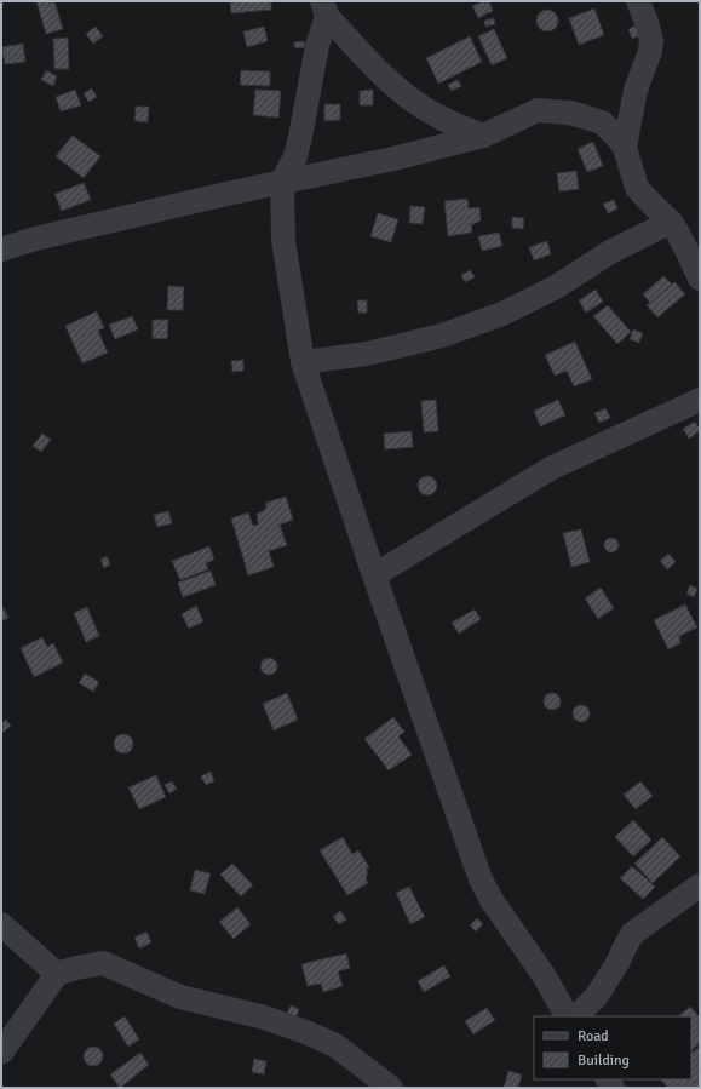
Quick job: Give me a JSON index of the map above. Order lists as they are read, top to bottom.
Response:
{
  "legend": ["Road", "Building"]
}
